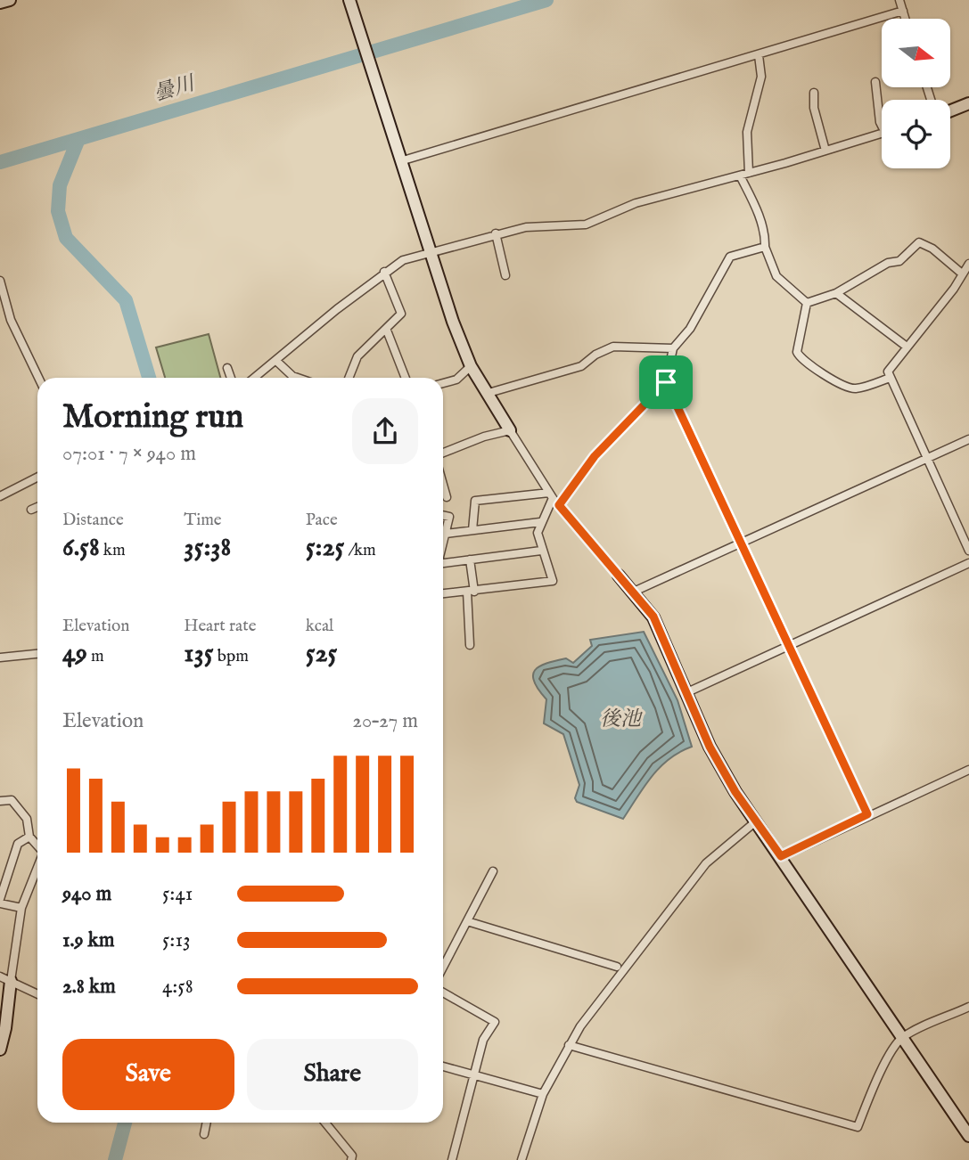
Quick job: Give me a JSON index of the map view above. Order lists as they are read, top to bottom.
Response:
{
  "water": ["曇川", "後池"],
  "north": "right",
  "page": {
    "heading": ["Morning run", "07:01 · 7 × 940 m"],
    "stats": [
      ["Distance", "6.58 km"],
      ["Time", "35:38"],
      ["Pace", "5:25 /km"],
      ["Elevation", "49 m"],
      ["Heart rate", "135 bpm"],
      ["kcal", "525"]
    ],
    "chart": ["Elevation", "20–27 m"],
    "list": [
      {
        "name": "940 m",
        "note": "5:41"
      },
      {
        "name": "1.9 km",
        "note": "5:13"
      },
      {
        "name": "2.8 km",
        "note": "4:58"
      }
    ],
    "buttons": ["Save", "Share"]
  }
}
